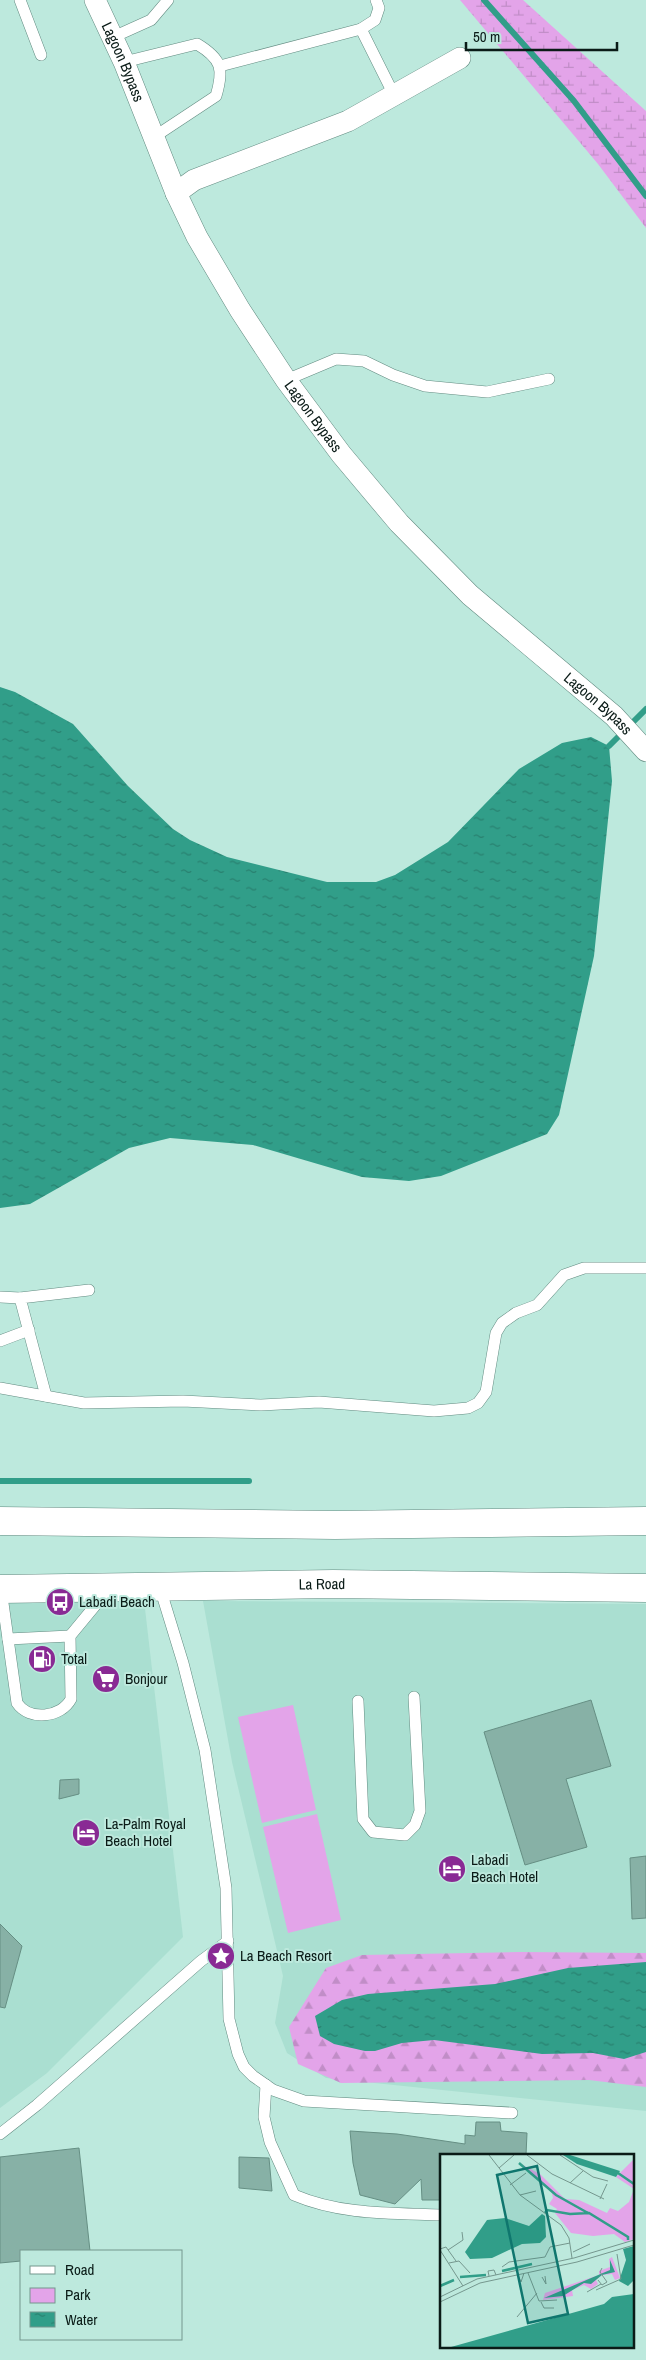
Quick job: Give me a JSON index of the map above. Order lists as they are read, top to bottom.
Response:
{
  "streets": {
    "main road": ["La Road"],
    "street": ["Lagoon Bypass"]
  },
  "places": {
    "bus stop": ["Labadi Beach"],
    "fuel station": ["Total"],
    "supermarket": ["Bonjour"],
    "hotel": ["La-Palm Royal Beach Hotel", "Labadi Beach Hotel"],
    "place": ["La Beach Resort"]
  },
  "legend": ["Road", "Park", "Water"],
  "scale_bar": "50 m"
}
